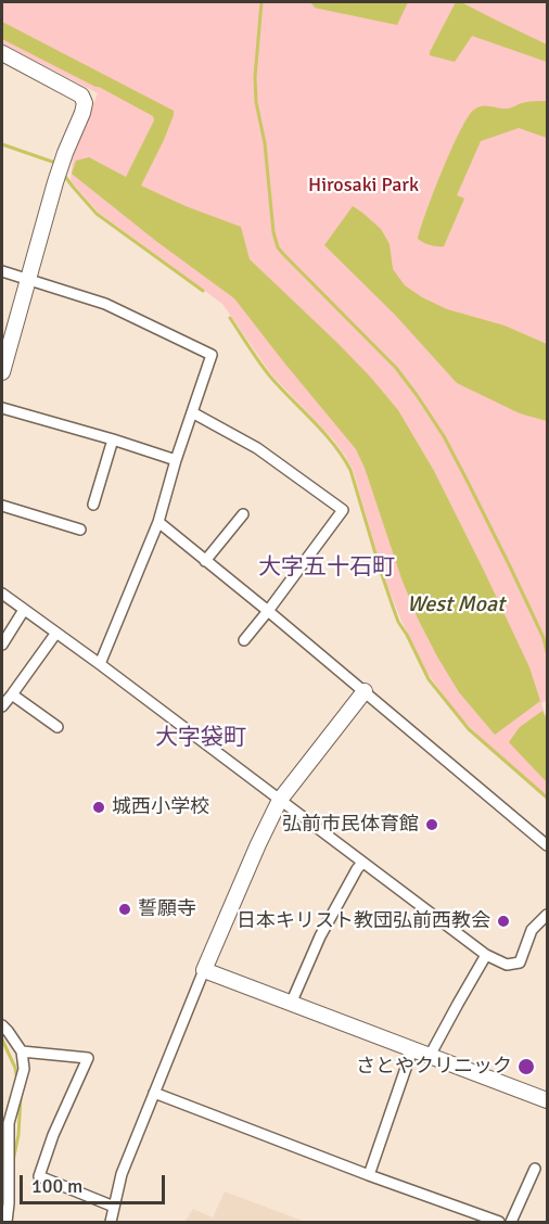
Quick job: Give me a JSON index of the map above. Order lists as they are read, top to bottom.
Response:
{
  "districts": ["大字五十石町", "大字袋町"],
  "water": ["West Moat"],
  "parks": ["Hirosaki Park"],
  "places": [
    "城西小学校",
    "弘前市民体育館",
    "誓願寺",
    "日本キリスト教団弘前西教会",
    "さとやクリニック"
  ],
  "scale_bar": "100 m"
}
